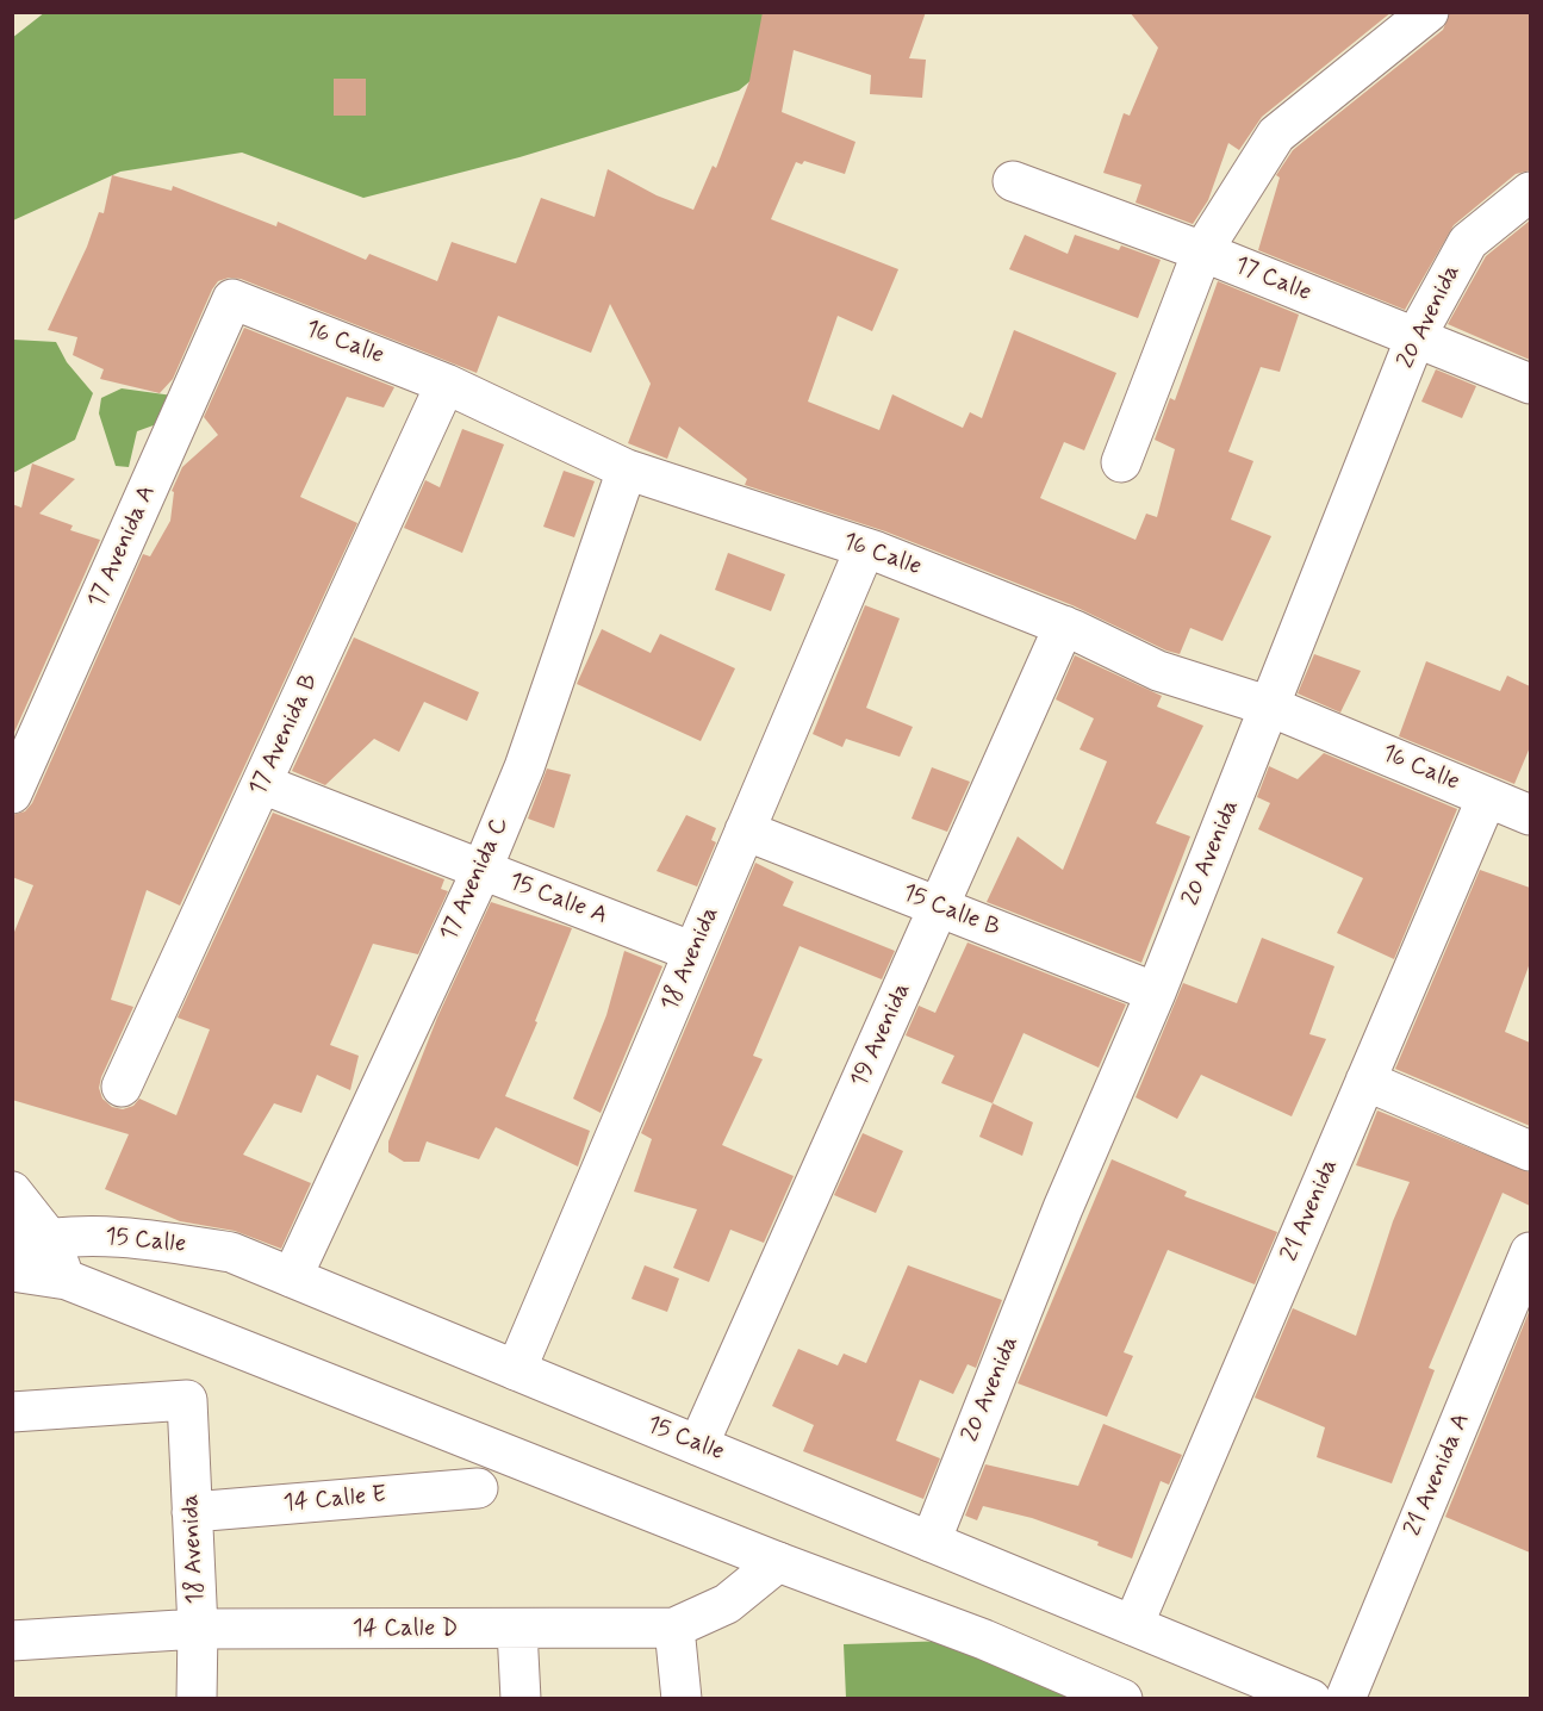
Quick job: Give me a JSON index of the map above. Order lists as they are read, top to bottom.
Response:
{
  "streets": {
    "street": [
      "17 Calle",
      "20 Avenida",
      "16 Calle",
      "17 Avenida A",
      "17 Avenida B",
      "17 Avenida C",
      "15 Calle A",
      "15 Calle B",
      "18 Avenida",
      "19 Avenida",
      "21 Avenida",
      "15 Calle",
      "21 Avenida A",
      "14 Calle E",
      "14 Calle D"
    ]
  },
  "crossings": [
    ["17 Calle", "20 Avenida"],
    ["20 Avenida", "16 Calle"],
    ["20 Avenida", "15 Calle B"],
    ["20 Avenida", "15 Calle"],
    ["16 Calle", "17 Avenida A"],
    ["16 Calle", "17 Avenida B"],
    ["16 Calle", "17 Avenida C"],
    ["16 Calle", "18 Avenida"],
    ["16 Calle", "19 Avenida"],
    ["16 Calle", "21 Avenida"],
    ["17 Avenida B", "15 Calle A"],
    ["17 Avenida C", "15 Calle A"],
    ["17 Avenida C", "15 Calle"],
    ["15 Calle A", "18 Avenida"],
    ["15 Calle B", "18 Avenida"],
    ["15 Calle B", "19 Avenida"],
    ["18 Avenida", "15 Calle"],
    ["18 Avenida", "14 Calle E"],
    ["18 Avenida", "14 Calle D"],
    ["19 Avenida", "15 Calle"],
    ["21 Avenida", "15 Calle"]
  ]
}
